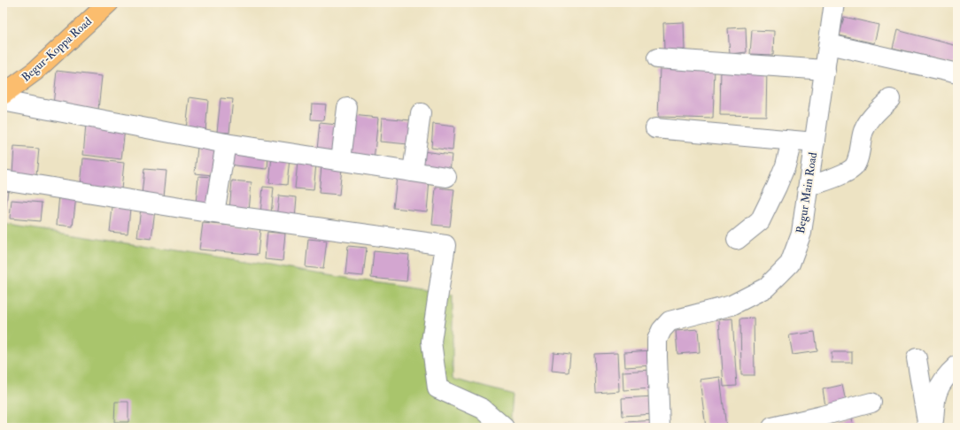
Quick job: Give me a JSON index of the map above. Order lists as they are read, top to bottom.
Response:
{
  "streets": {
    "main road": ["Begur-Koppa Road"],
    "street": ["Begur Main Road"]
  }
}
